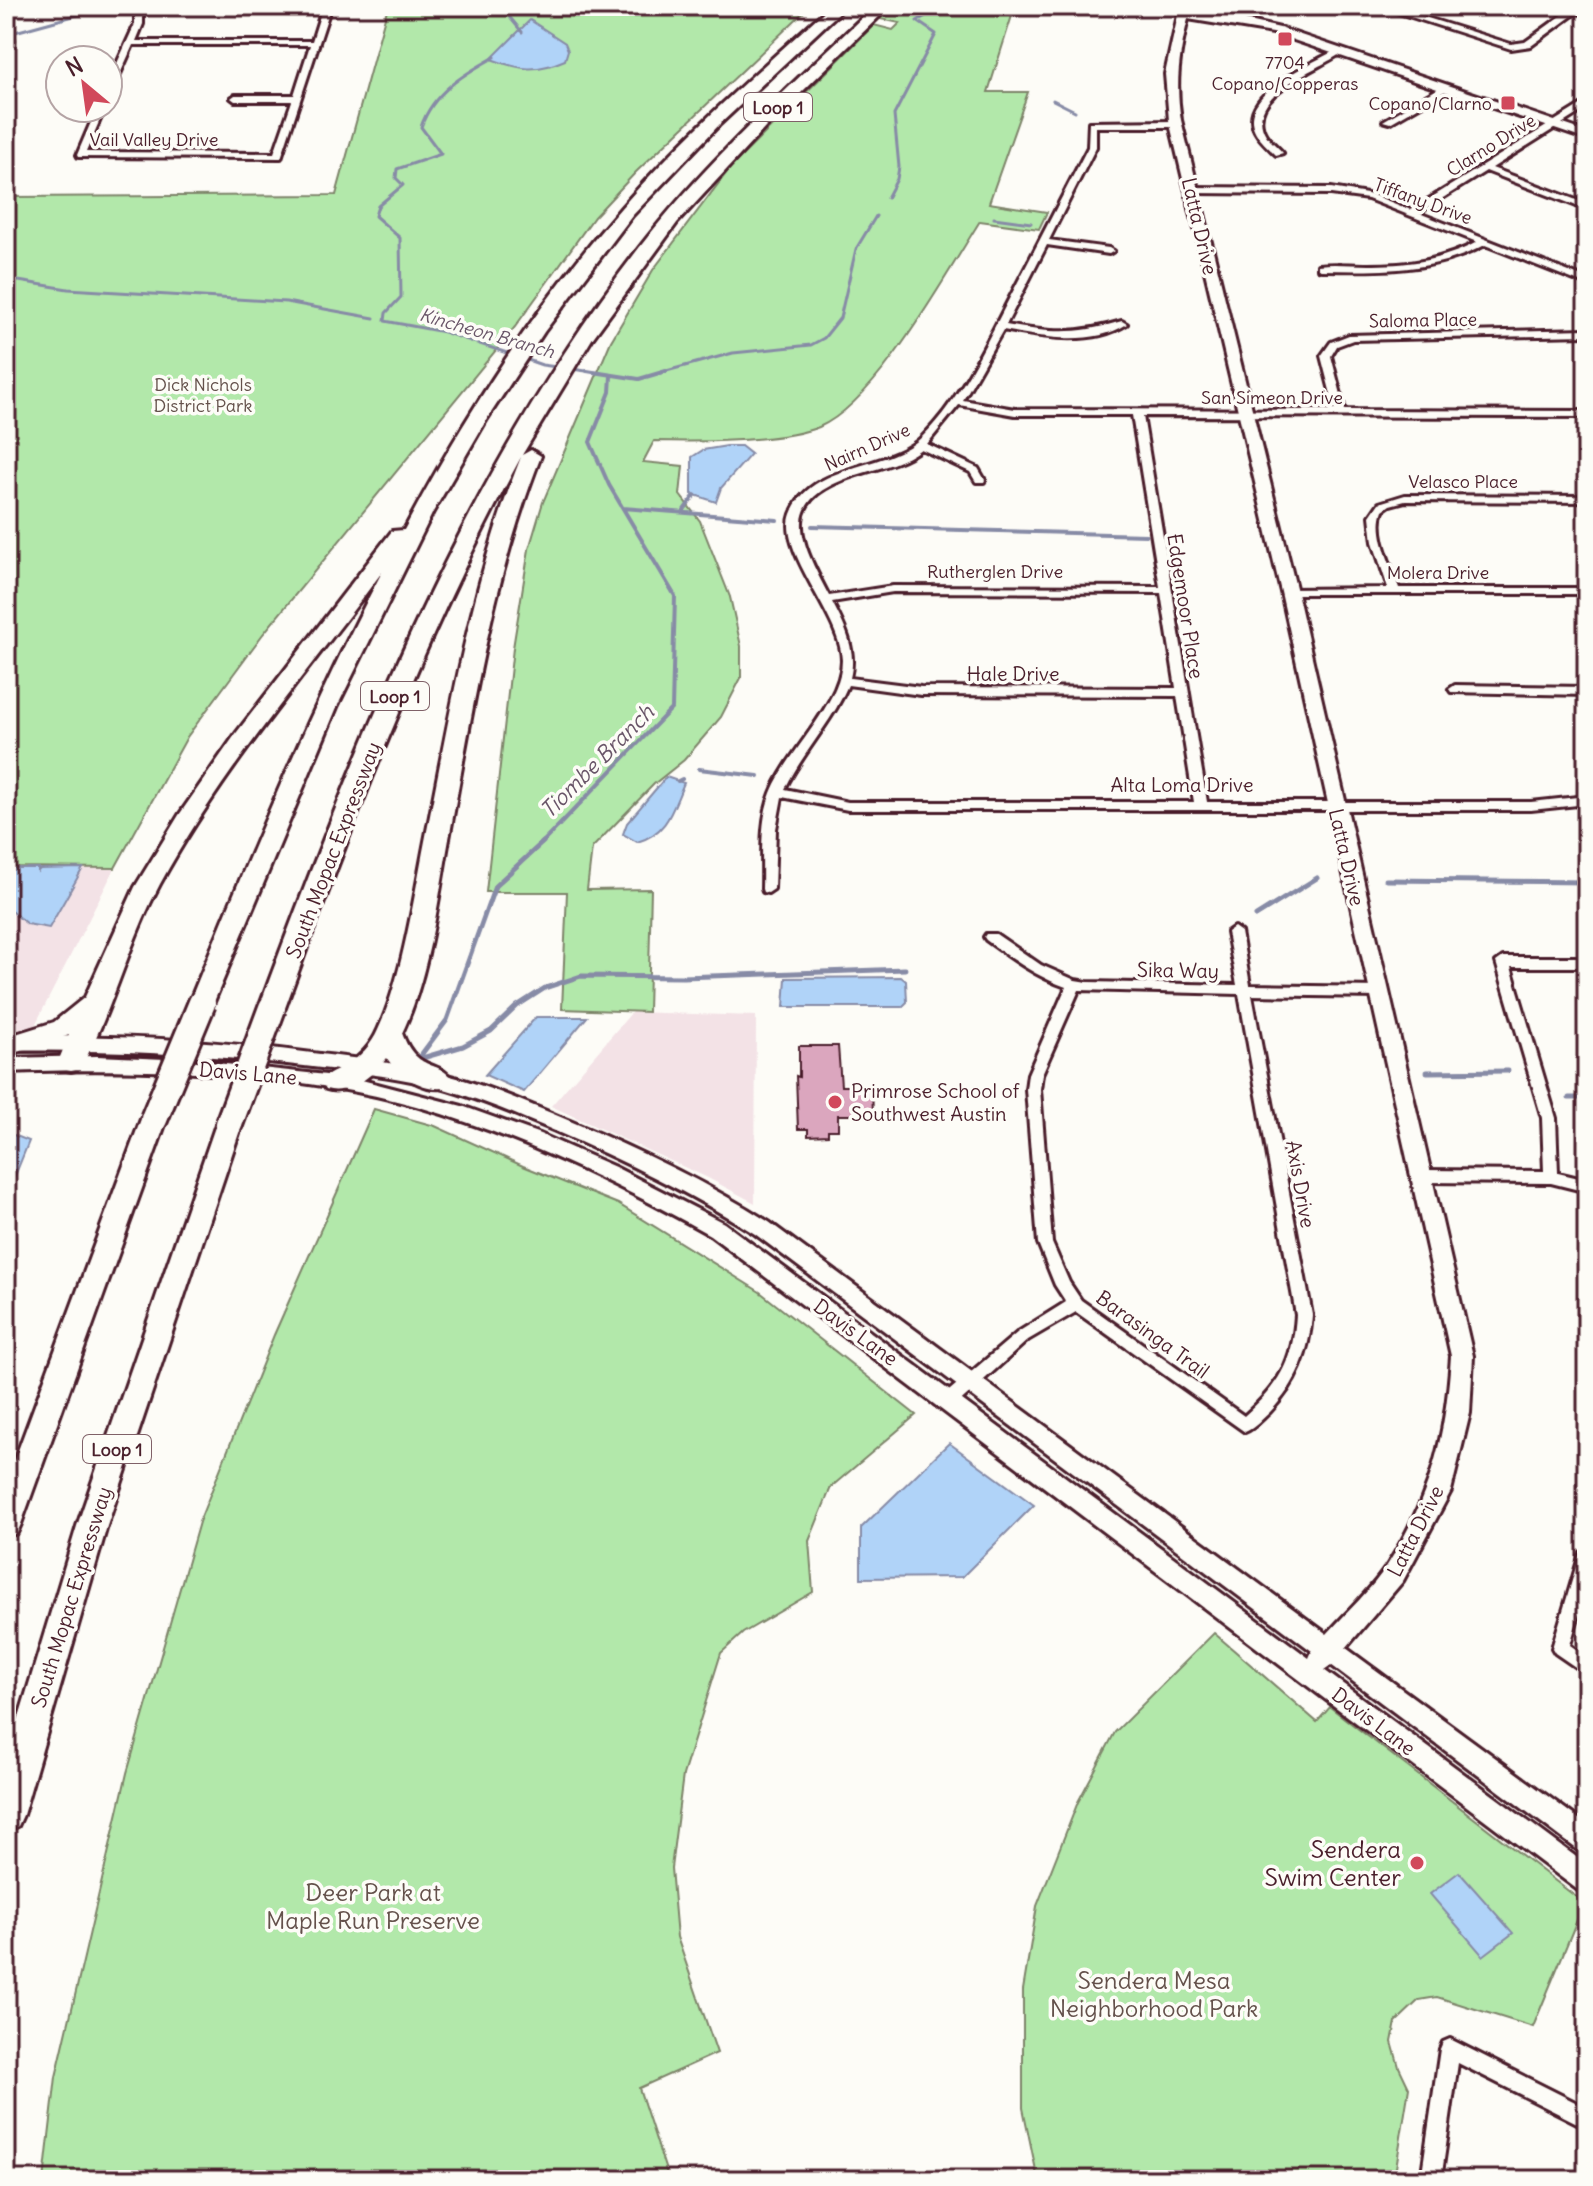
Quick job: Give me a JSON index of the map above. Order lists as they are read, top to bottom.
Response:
{
  "streets": {
    "highway": ["Loop 1", "South Mopac Expressway"],
    "street": [
      "Vail Valley Drive",
      "Clarno Drive",
      "Tiffany Drive",
      "Latta Drive",
      "Saloma Place",
      "San Simeon Drive",
      "Nairn Drive",
      "Velasco Place",
      "Rutherglen Drive",
      "Molera Drive",
      "Edgemoor Place",
      "Hale Drive",
      "Alta Loma Drive",
      "Sika Way",
      "Davis Lane",
      "Axis Drive",
      "Barasinga Trail"
    ]
  },
  "crossings": [
    ["Clarno Drive", "Tiffany Drive"],
    ["Tiffany Drive", "Latta Drive"],
    ["Latta Drive", "San Simeon Drive"],
    ["Latta Drive", "Nairn Drive"],
    ["Latta Drive", "Molera Drive"],
    ["Latta Drive", "Alta Loma Drive"],
    ["Latta Drive", "Sika Way"],
    ["Latta Drive", "Davis Lane"],
    ["Saloma Place", "San Simeon Drive"],
    ["San Simeon Drive", "Nairn Drive"],
    ["San Simeon Drive", "Edgemoor Place"],
    ["Nairn Drive", "Rutherglen Drive"],
    ["Nairn Drive", "Hale Drive"],
    ["Velasco Place", "Molera Drive"],
    ["Rutherglen Drive", "Edgemoor Place"],
    ["Edgemoor Place", "Hale Drive"],
    ["Edgemoor Place", "Alta Loma Drive"],
    ["Sika Way", "Axis Drive"],
    ["Sika Way", "Barasinga Trail"],
    ["Axis Drive", "Barasinga Trail"]
  ],
  "water": ["Kincheon Branch", "Tiombe Branch"],
  "parks": ["Dick Nichols District Park", "Deer Park at Maple Run Preserve", "Sendera Mesa Neighborhood Park"],
  "places": {
    "transit": ["7704 Copano/Copperas", "Copano/Clarno"],
    "other": ["Primrose School of Southwest Austin", "Sendera Swim Center"]
  },
  "north": "top left"
}
